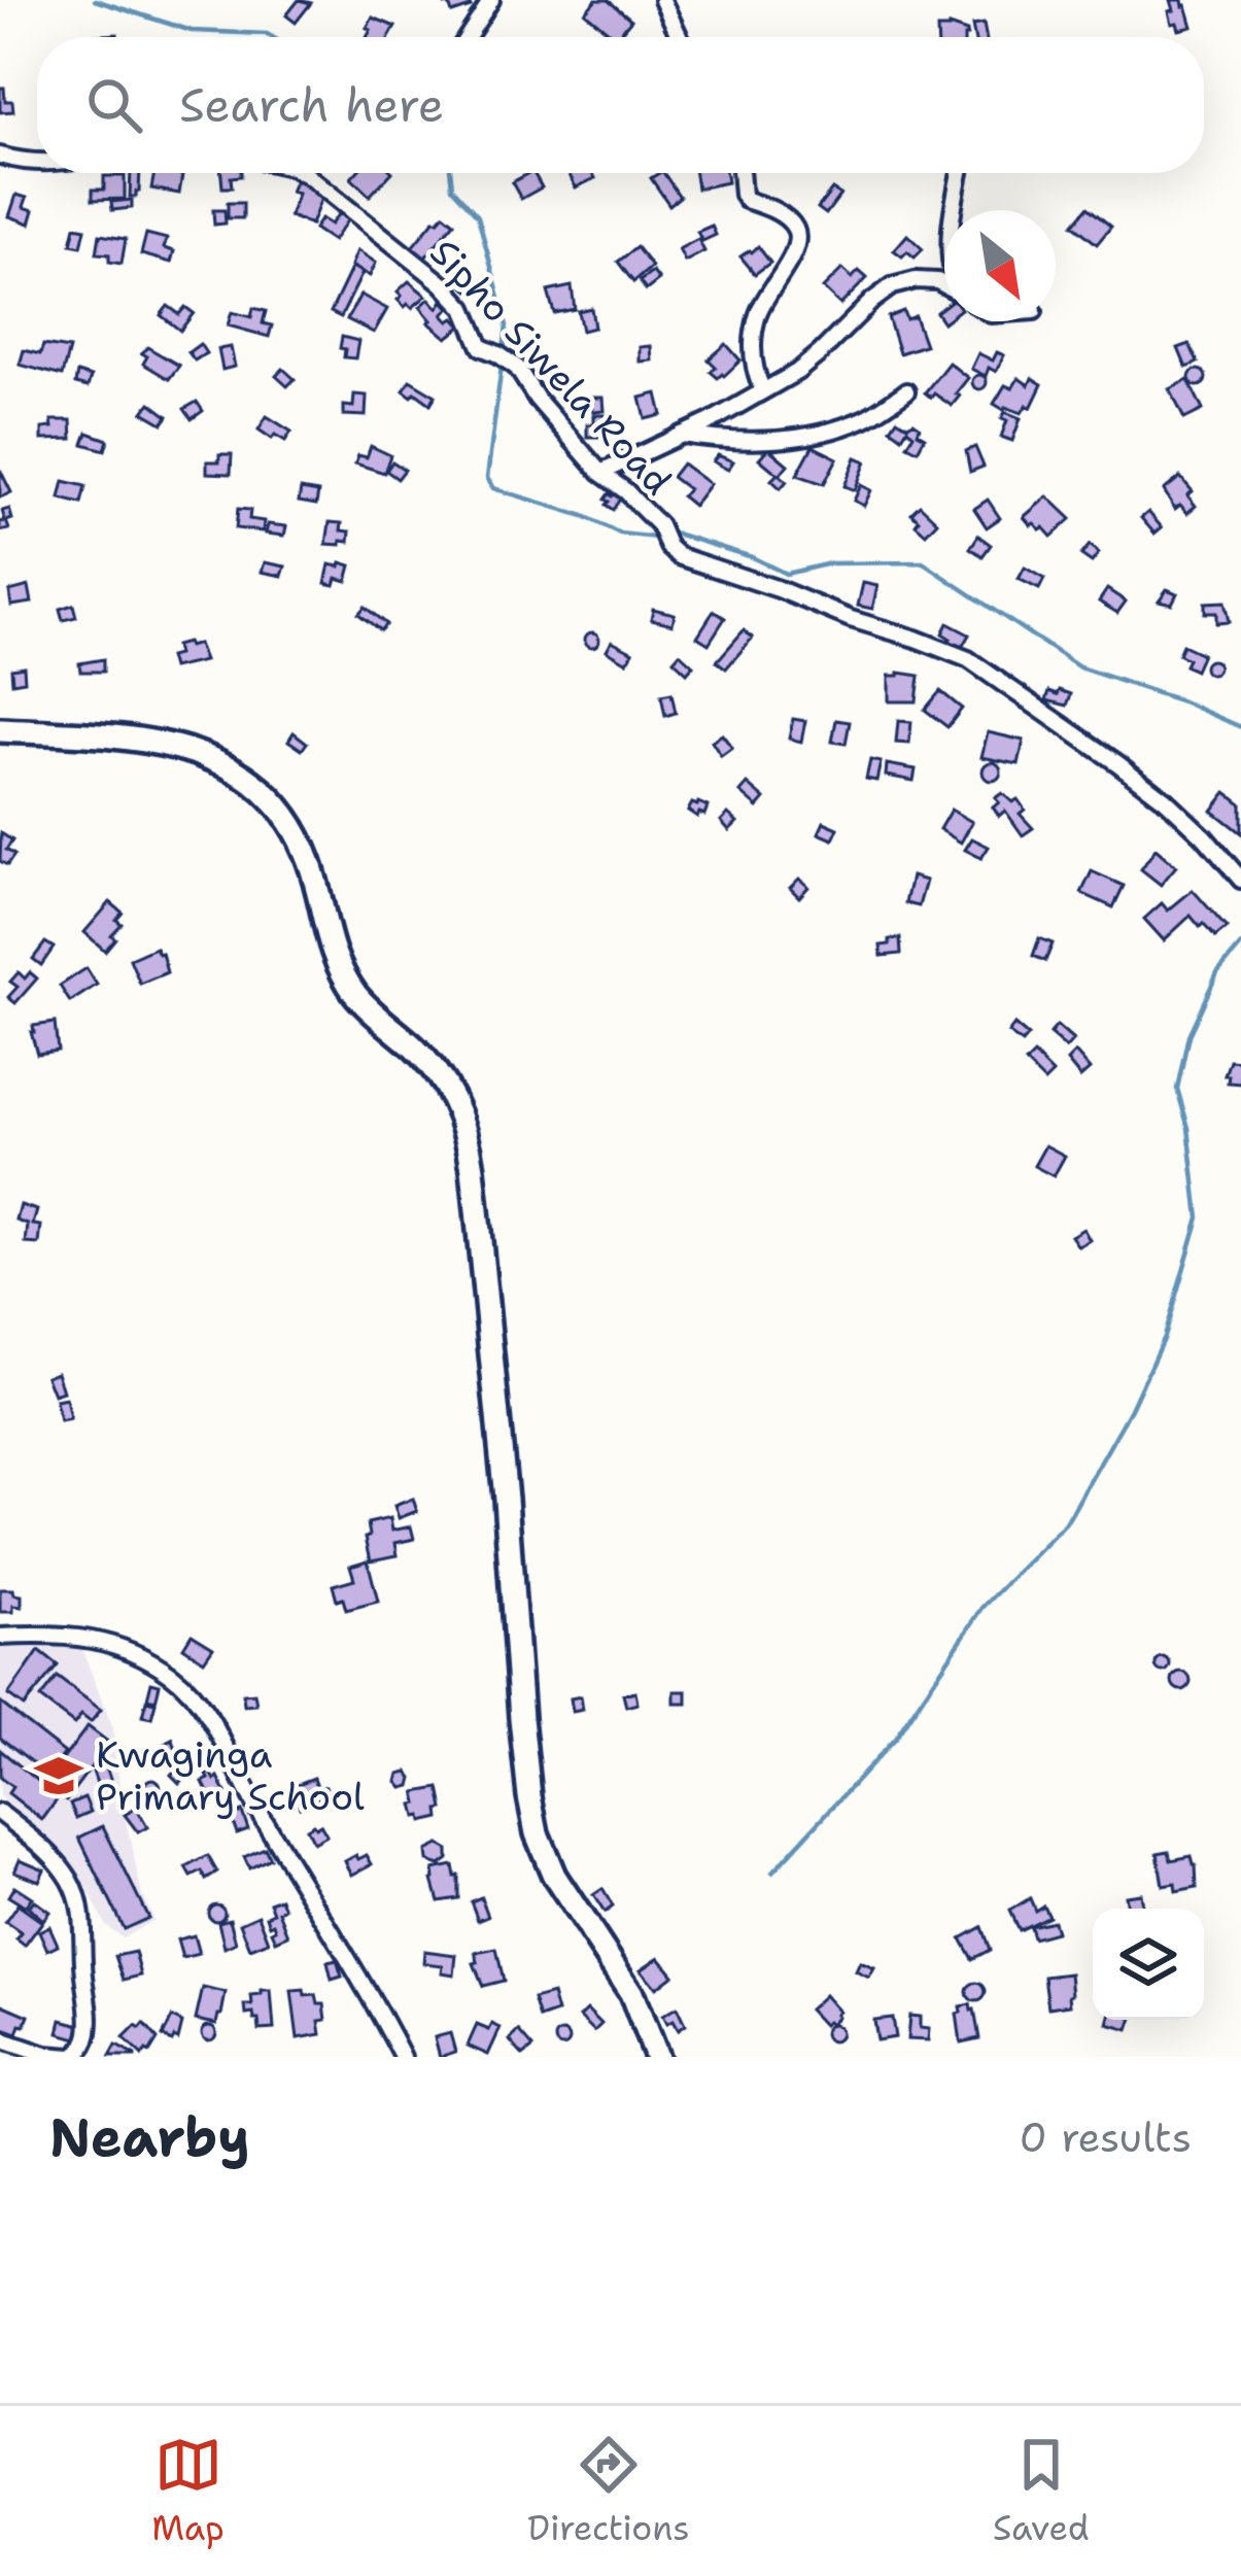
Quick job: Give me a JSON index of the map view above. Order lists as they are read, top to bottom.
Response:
{
  "streets": {
    "street": ["Sipho Siwela Road"]
  },
  "places": {
    "school or university": ["Kwaginga Primary School"]
  },
  "north": "bottom right",
  "page": {
    "search": "Search here",
    "heading": ["Nearby", "0 results"],
    "nav": ["Map", "Directions", "Saved"]
  }
}
